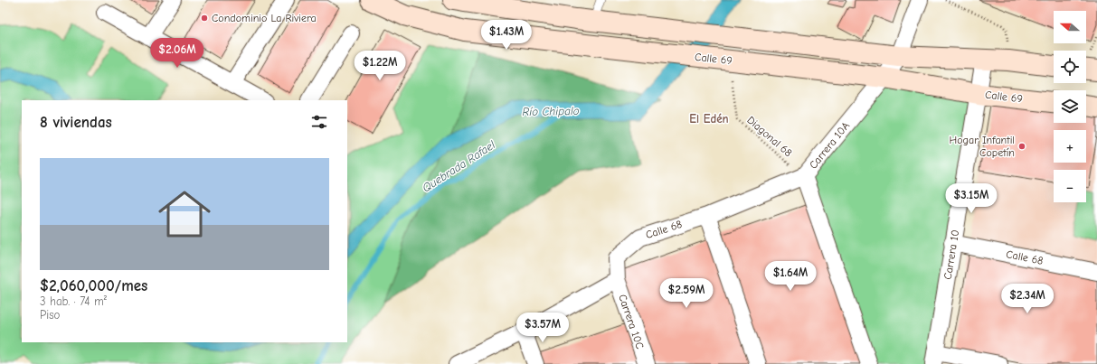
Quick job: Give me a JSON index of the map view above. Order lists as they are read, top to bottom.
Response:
{
  "streets": {
    "street": [
      "Calle 69",
      "Carrera 10A",
      "Calle 68",
      "Carrera 10",
      "Carrera 10C"
    ],
    "path": ["Diagonal 68"]
  },
  "crossings": [
    ["Calle 69", "Diagonal 68"],
    ["Calle 69", "Carrera 10A"],
    ["Calle 69", "Carrera 10"],
    ["Diagonal 68", "Carrera 10A"],
    ["Diagonal 68", "Calle 68"],
    ["Carrera 10A", "Calle 68"],
    ["Calle 68", "Carrera 10"],
    ["Calle 68", "Carrera 10C"]
  ],
  "districts": ["El Edén"],
  "water": ["Río Chipalo", "Quebrada Rafael"],
  "places": ["Condominio La Riviera", "Hogar Infantil Copetín"],
  "north": "left",
  "page": {
    "map_buttons": ["+", "−"],
    "price": [
      "$1.43M",
      "$2.06M",
      "$1.22M",
      "$3.15M",
      "$1.64M",
      "$2.59M",
      "$2.34M",
      "$3.57M"
    ],
    "heading": "8 viviendas",
    "list": [
      {
        "name": "$2,060,000/mes",
        "note": "3 hab. · 74 m² · Piso"
      }
    ]
  }
}
